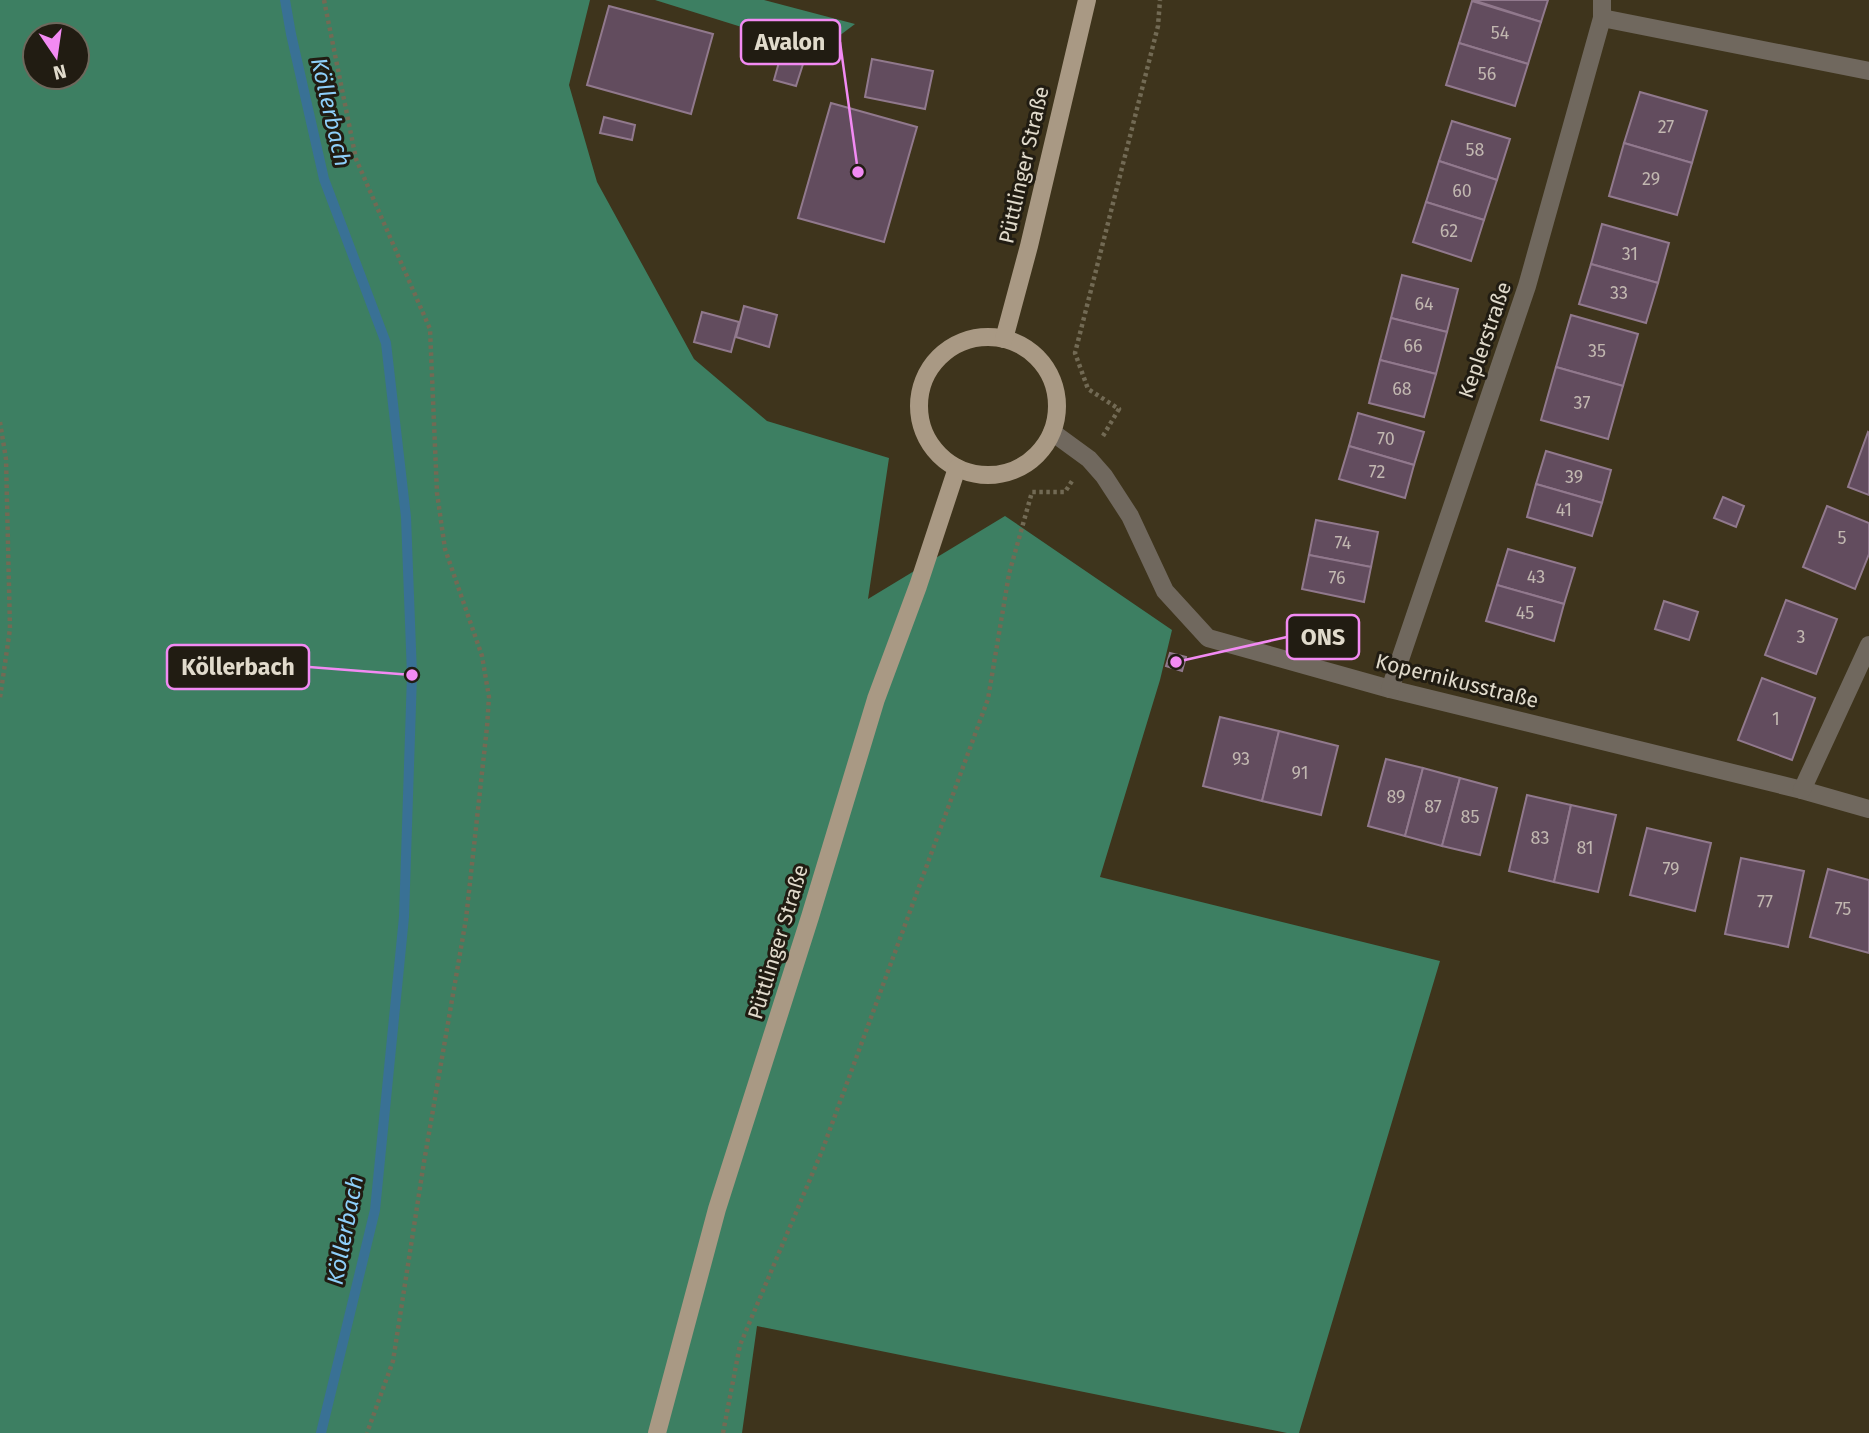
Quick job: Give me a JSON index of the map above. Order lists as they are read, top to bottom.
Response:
{
  "streets": {
    "main road": ["Püttlinger Straße"],
    "street": ["Keplerstraße", "Kopernikusstraße"]
  },
  "crossings": [
    ["Püttlinger Straße", "Kopernikusstraße"],
    ["Keplerstraße", "Kopernikusstraße"]
  ],
  "water": ["Köllerbach"],
  "places": ["Avalon", "ONS", "Köllerbach"],
  "house_numbers": [
    "54",
    "56",
    "27",
    "58",
    "29",
    "60",
    "62",
    "31",
    "33",
    "64",
    "66",
    "35",
    "68",
    "37",
    "70",
    "72",
    "39",
    "41",
    "5",
    "74",
    "43",
    "76",
    "45",
    "3",
    "1",
    "93",
    "91",
    "89",
    "87",
    "85",
    "83",
    "81",
    "79",
    "77",
    "75"
  ],
  "north": "bottom"
}
